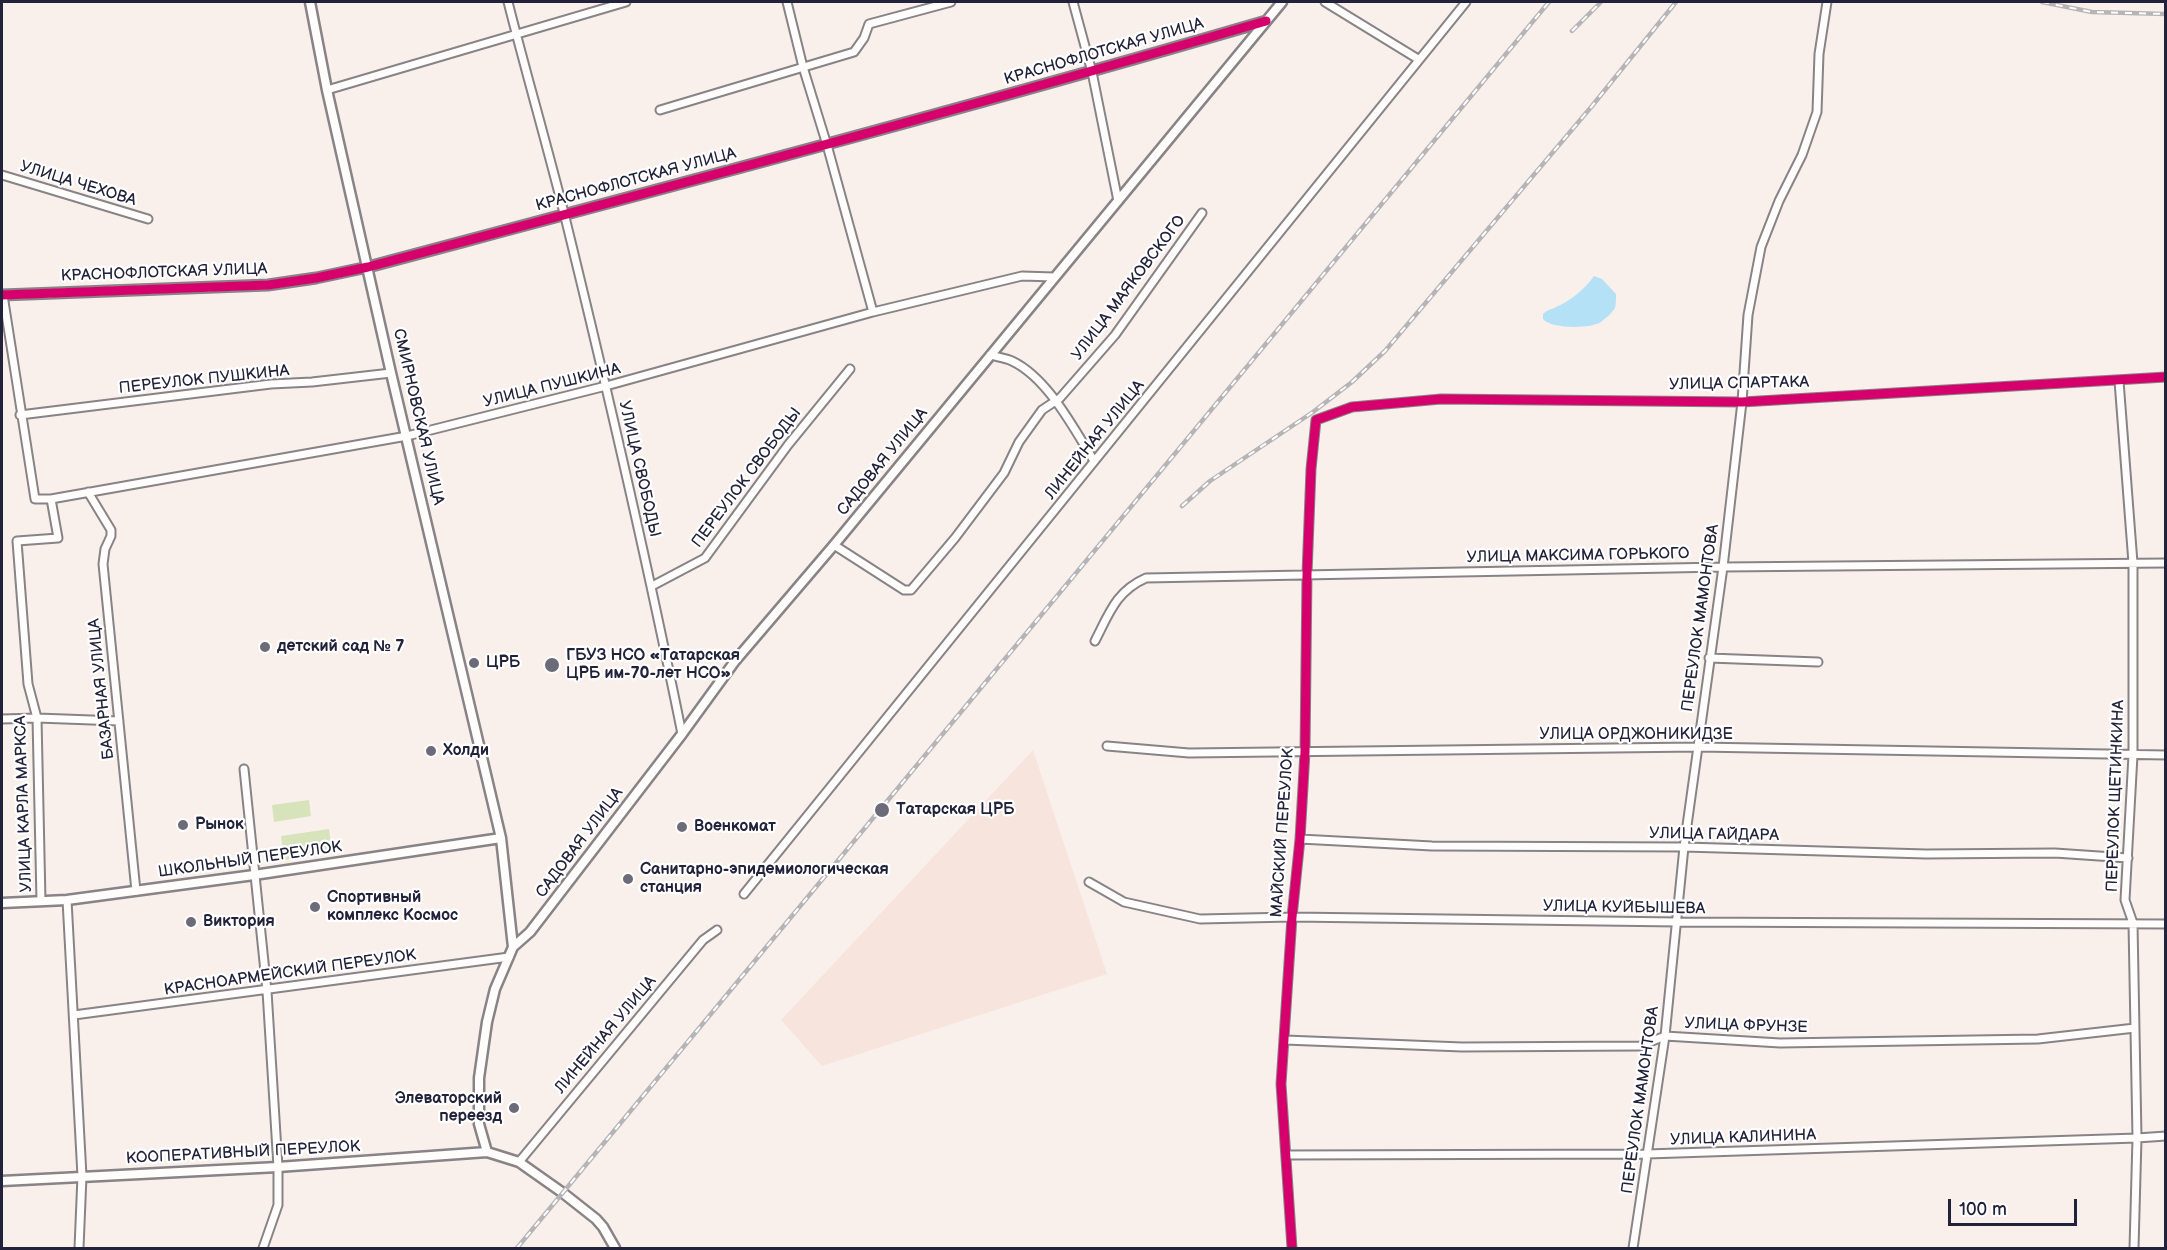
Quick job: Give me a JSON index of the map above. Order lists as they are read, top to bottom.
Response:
{
  "streets": {
    "street": [
      "КРАСНОФЛОТСКАЯ УЛИЦА",
      "УЛИЦА ЧЕХОВА",
      "УЛИЦА МАЯКОВСКОГО",
      "ПЕРЕУЛОК ПУШКИНА",
      "УЛИЦА СПАРТАКА",
      "УЛИЦА ПУШКИНА",
      "СМИРНОВСКАЯ УЛИЦА",
      "ЛИНЕЙНАЯ УЛИЦА",
      "САДОВАЯ УЛИЦА",
      "УЛИЦА СВОБОДЫ",
      "ПЕРЕУЛОК СВОБОДЫ",
      "УЛИЦА МАКСИМА ГОРЬКОГО",
      "ПЕРЕУЛОК МАМОНТОВА",
      "БАЗАРНАЯ УЛИЦА",
      "УЛИЦА ОРДЖОНИКИДЗЕ",
      "ПЕРЕУЛОК ЩЕТИНКИНА",
      "УЛИЦА КАРЛА МАРКСА",
      "МАЙСКИЙ ПЕРЕУЛОК",
      "УЛИЦА ГАЙДАРА",
      "ШКОЛЬНЫЙ ПЕРЕУЛОК",
      "УЛИЦА КУЙБЫШЕВА",
      "КРАСНОАРМЕЙСКИЙ ПЕРЕУЛОК",
      "УЛИЦА ФРУНЗЕ",
      "УЛИЦА КАЛИНИНА",
      "КООПЕРАТИВНЫЙ ПЕРЕУЛОК"
    ]
  },
  "crossings": [
    ["КРАСНОФЛОТСКАЯ УЛИЦА", "СМИРНОВСКАЯ УЛИЦА"],
    ["КРАСНОФЛОТСКАЯ УЛИЦА", "САДОВАЯ УЛИЦА"],
    ["КРАСНОФЛОТСКАЯ УЛИЦА", "УЛИЦА СВОБОДЫ"],
    ["УЛИЦА МАЯКОВСКОГО", "САДОВАЯ УЛИЦА"],
    ["ПЕРЕУЛОК ПУШКИНА", "СМИРНОВСКАЯ УЛИЦА"],
    ["УЛИЦА СПАРТАКА", "ПЕРЕУЛОК МАМОНТОВА"],
    ["УЛИЦА СПАРТАКА", "ПЕРЕУЛОК ЩЕТИНКИНА"],
    ["УЛИЦА СПАРТАКА", "МАЙСКИЙ ПЕРЕУЛОК"],
    ["УЛИЦА ПУШКИНА", "СМИРНОВСКАЯ УЛИЦА"],
    ["УЛИЦА ПУШКИНА", "САДОВАЯ УЛИЦА"],
    ["УЛИЦА ПУШКИНА", "УЛИЦА СВОБОДЫ"],
    ["УЛИЦА ПУШКИНА", "БАЗАРНАЯ УЛИЦА"],
    ["УЛИЦА ПУШКИНА", "УЛИЦА КАРЛА МАРКСА"],
    ["СМИРНОВСКАЯ УЛИЦА", "САДОВАЯ УЛИЦА"],
    ["СМИРНОВСКАЯ УЛИЦА", "ШКОЛЬНЫЙ ПЕРЕУЛОК"],
    ["ЛИНЕЙНАЯ УЛИЦА", "КООПЕРАТИВНЫЙ ПЕРЕУЛОК"],
    ["САДОВАЯ УЛИЦА", "УЛИЦА СВОБОДЫ"],
    ["УЛИЦА СВОБОДЫ", "ПЕРЕУЛОК СВОБОДЫ"],
    ["УЛИЦА МАКСИМА ГОРЬКОГО", "ПЕРЕУЛОК МАМОНТОВА"],
    ["УЛИЦА МАКСИМА ГОРЬКОГО", "ПЕРЕУЛОК ЩЕТИНКИНА"],
    ["УЛИЦА МАКСИМА ГОРЬКОГО", "МАЙСКИЙ ПЕРЕУЛОК"],
    ["ПЕРЕУЛОК МАМОНТОВА", "УЛИЦА ОРДЖОНИКИДЗЕ"],
    ["ПЕРЕУЛОК МАМОНТОВА", "УЛИЦА ГАЙДАРА"],
    ["ПЕРЕУЛОК МАМОНТОВА", "УЛИЦА КУЙБЫШЕВА"],
    ["ПЕРЕУЛОК МАМОНТОВА", "УЛИЦА ФРУНЗЕ"],
    ["ПЕРЕУЛОК МАМОНТОВА", "УЛИЦА КАЛИНИНА"],
    ["БАЗАРНАЯ УЛИЦА", "ШКОЛЬНЫЙ ПЕРЕУЛОК"],
    ["УЛИЦА ОРДЖОНИКИДЗЕ", "ПЕРЕУЛОК ЩЕТИНКИНА"],
    ["УЛИЦА ОРДЖОНИКИДЗЕ", "МАЙСКИЙ ПЕРЕУЛОК"],
    ["ПЕРЕУЛОК ЩЕТИНКИНА", "УЛИЦА ГАЙДАРА"],
    ["ПЕРЕУЛОК ЩЕТИНКИНА", "УЛИЦА КУЙБЫШЕВА"],
    ["ПЕРЕУЛОК ЩЕТИНКИНА", "УЛИЦА ФРУНЗЕ"],
    ["ПЕРЕУЛОК ЩЕТИНКИНА", "УЛИЦА КАЛИНИНА"],
    ["УЛИЦА КАРЛА МАРКСА", "ШКОЛЬНЫЙ ПЕРЕУЛОК"],
    ["МАЙСКИЙ ПЕРЕУЛОК", "УЛИЦА ГАЙДАРА"],
    ["МАЙСКИЙ ПЕРЕУЛОК", "УЛИЦА КУЙБЫШЕВА"],
    ["МАЙСКИЙ ПЕРЕУЛОК", "УЛИЦА ФРУНЗЕ"],
    ["МАЙСКИЙ ПЕРЕУЛОК", "УЛИЦА КАЛИНИНА"]
  ],
  "places": [
    "детский сад № 7",
    "ЦРБ",
    "ГБУЗ НСО «Татарская ЦРБ им-70-лет НСО»",
    "Холди",
    "Татарская ЦРБ",
    "Рынок",
    "Военкомат",
    "Санитарно-эпидемиологическая станция",
    "Спортивный комплекс Космос",
    "Виктория",
    "Элеваторский переезд"
  ],
  "scale_bar": "100 m"
}
